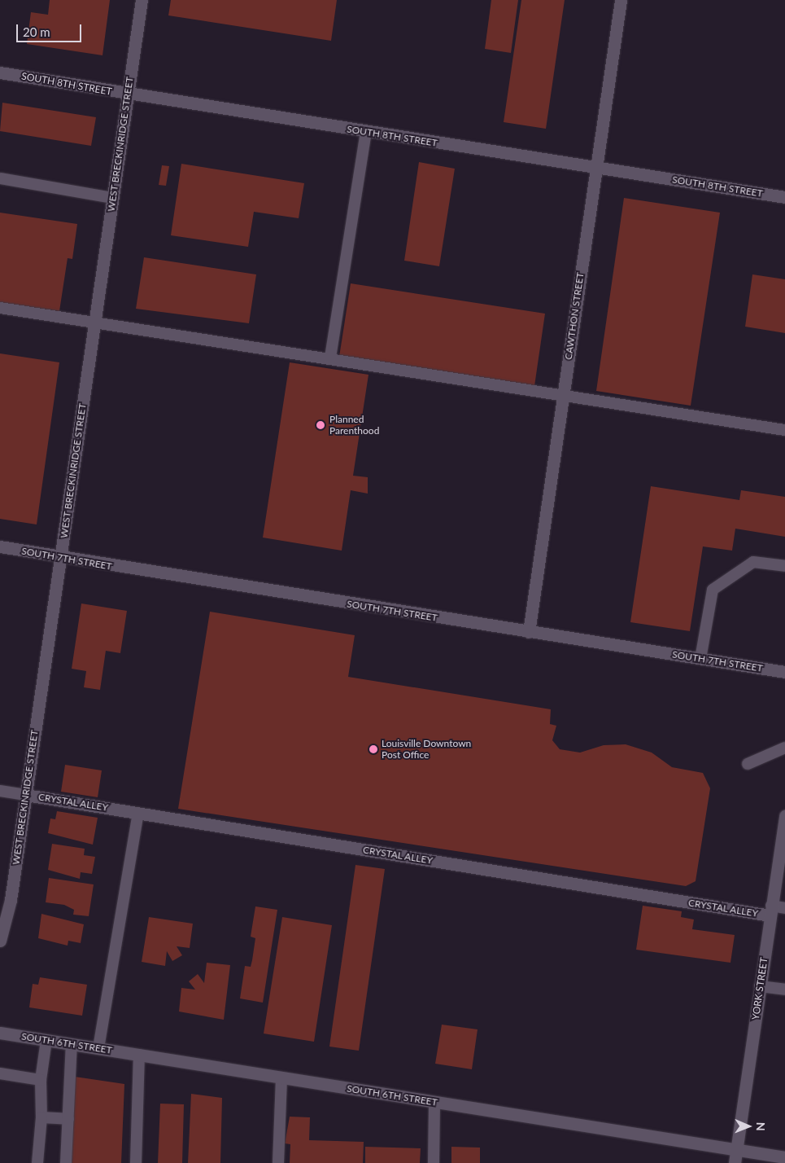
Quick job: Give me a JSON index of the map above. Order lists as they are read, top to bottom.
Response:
{
  "streets": {
    "street": [
      "SOUTH 8TH STREET",
      "WEST BRECKINRIDGE STREET",
      "CAWTHON STREET",
      "SOUTH 7TH STREET",
      "CRYSTAL ALLEY",
      "YORK STREET",
      "SOUTH 6TH STREET"
    ]
  },
  "crossings": [
    ["SOUTH 8TH STREET", "WEST BRECKINRIDGE STREET"],
    ["SOUTH 8TH STREET", "CAWTHON STREET"],
    ["WEST BRECKINRIDGE STREET", "SOUTH 7TH STREET"],
    ["WEST BRECKINRIDGE STREET", "CRYSTAL ALLEY"],
    ["CAWTHON STREET", "SOUTH 7TH STREET"],
    ["CRYSTAL ALLEY", "YORK STREET"],
    ["YORK STREET", "SOUTH 6TH STREET"]
  ],
  "places": ["Planned Parenthood", "Louisville Downtown Post Office"],
  "scale_bar": "20 m",
  "north": "right"
}
